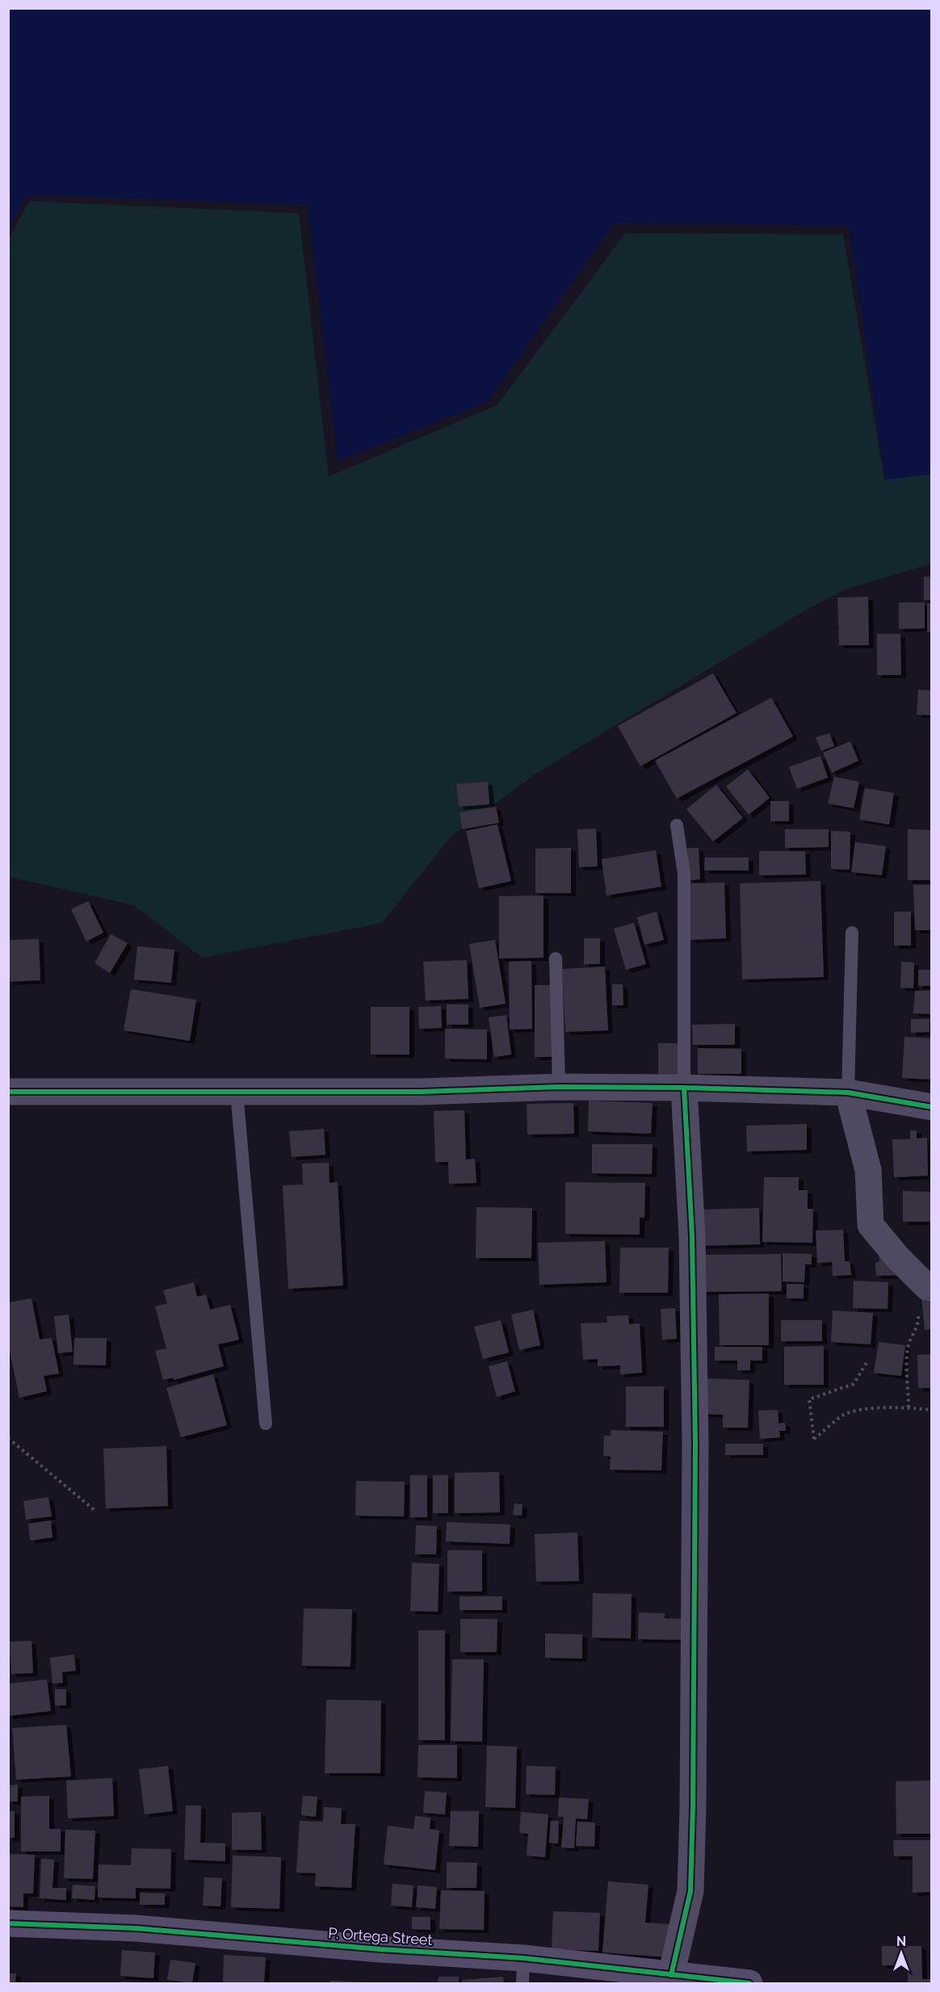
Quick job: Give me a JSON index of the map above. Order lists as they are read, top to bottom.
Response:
{
  "streets": {
    "street": ["P. Ortega Street"]
  },
  "north": "top"
}
